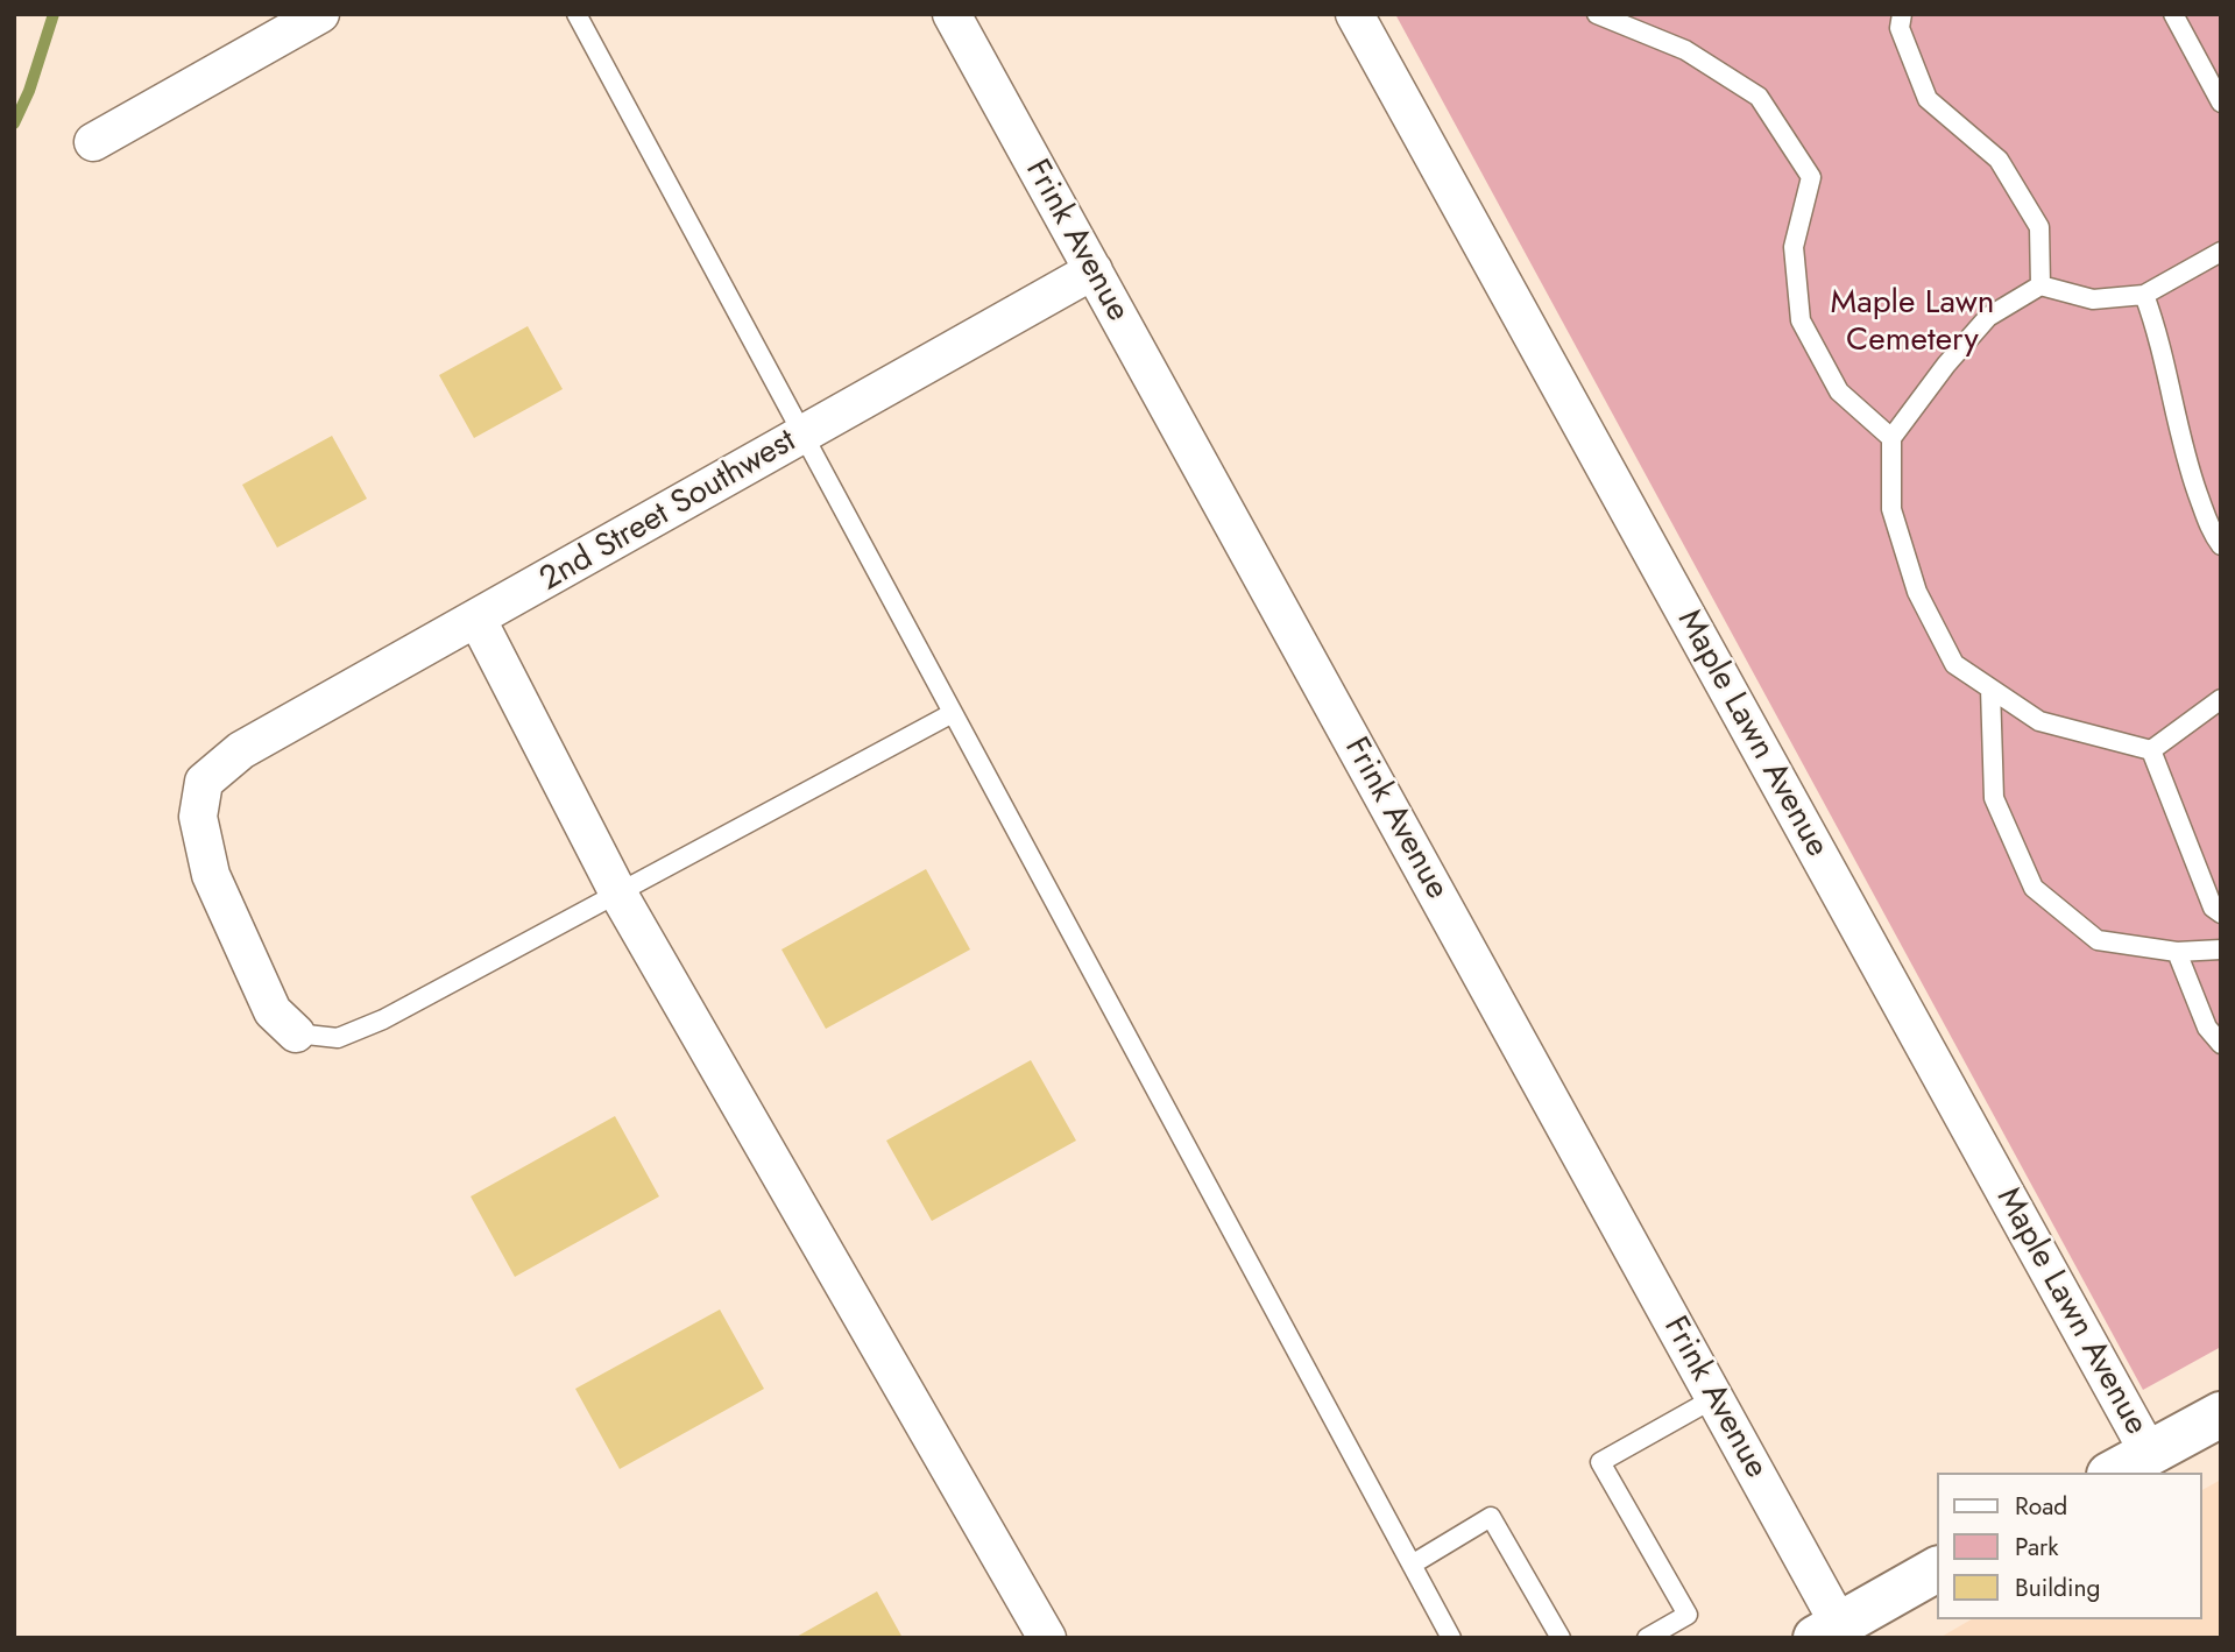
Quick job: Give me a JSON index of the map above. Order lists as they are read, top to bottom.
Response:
{
  "streets": {
    "street": ["Frink Avenue", "2nd Street Southwest", "Maple Lawn Avenue"]
  },
  "crossings": [
    ["Frink Avenue", "2nd Street Southwest"]
  ],
  "parks": ["Maple Lawn Cemetery"],
  "legend": ["Road", "Park", "Building"]
}
